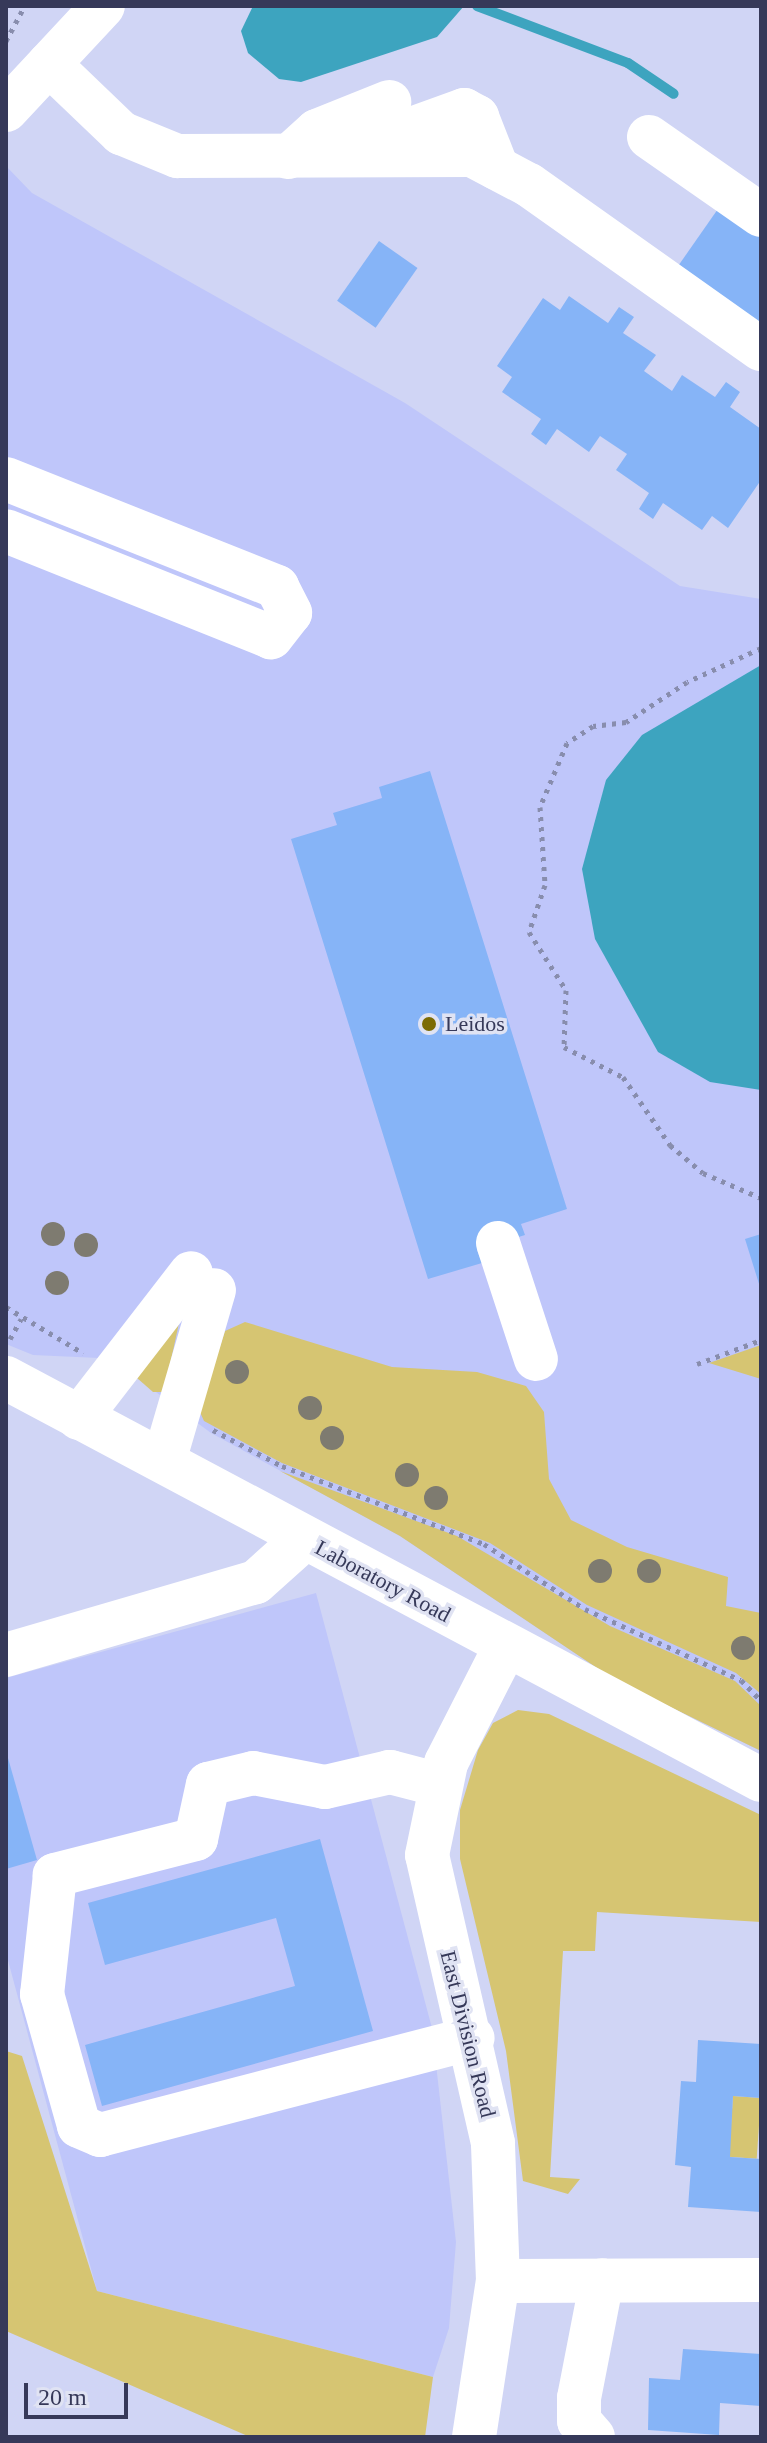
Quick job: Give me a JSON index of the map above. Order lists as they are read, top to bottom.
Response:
{
  "streets": {
    "street": ["Laboratory Road", "East Division Road"]
  },
  "crossings": [
    ["Laboratory Road", "East Division Road"]
  ],
  "places": ["Leidos"],
  "scale_bar": "20 m"
}
